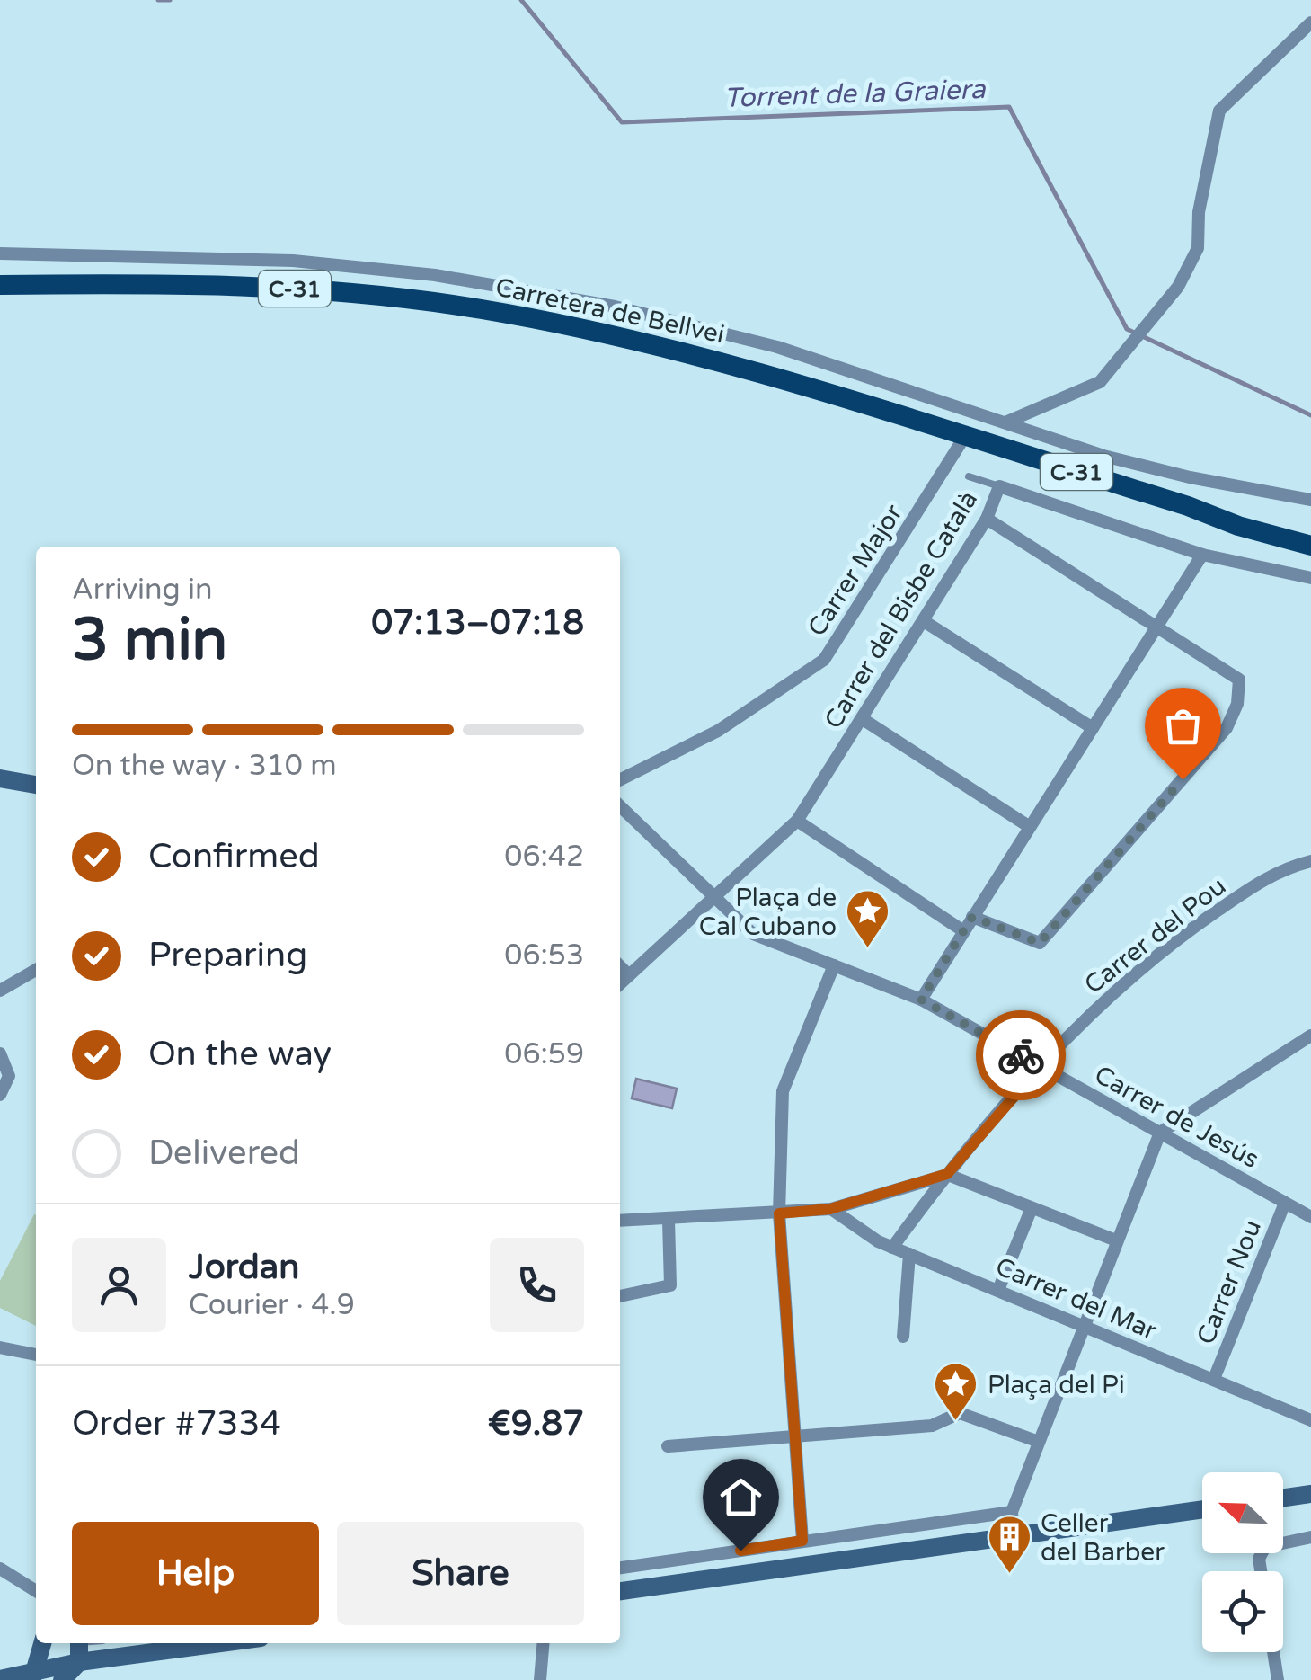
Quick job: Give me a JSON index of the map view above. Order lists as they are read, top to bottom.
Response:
{
  "streets": {
    "main road": ["C-31", "Carretera de Bellvei"],
    "street": [
      "Carrer Major",
      "Carrer del Bisbe Català",
      "Carrer del Pou",
      "Carrer de Jesús",
      "Carrer Nou",
      "Carrer del Mar"
    ]
  },
  "crossings": [
    ["Carretera de Bellvei", "Carrer Major"],
    ["Carrer del Bisbe Català", "Carrer de Jesús"],
    ["Carrer del Pou", "Carrer de Jesús"],
    ["Carrer del Pou", "Carrer del Mar"],
    ["Carrer de Jesús", "Carrer Nou"],
    ["Carrer Nou", "Carrer del Mar"]
  ],
  "water": ["Torrent de la Graiera"],
  "places": {
    "place": ["Plaça de Cal Cubano", "Plaça del Pi"],
    "building": ["Celler del Barber"]
  },
  "north": "top left",
  "page": {
    "heading": ["3 min", "Arriving in", "07:13–07:18"],
    "panel": [
      "Jordan",
      "Courier · 4.9",
      "Order #7334",
      "€9.87"
    ],
    "bar": "On the way · 310 m",
    "list": [
      ["Confirmed", "06:42"],
      ["Preparing", "06:53"],
      ["On the way", "06:59"],
      "Delivered"
    ],
    "buttons": ["Help", "Share"]
  }
}
